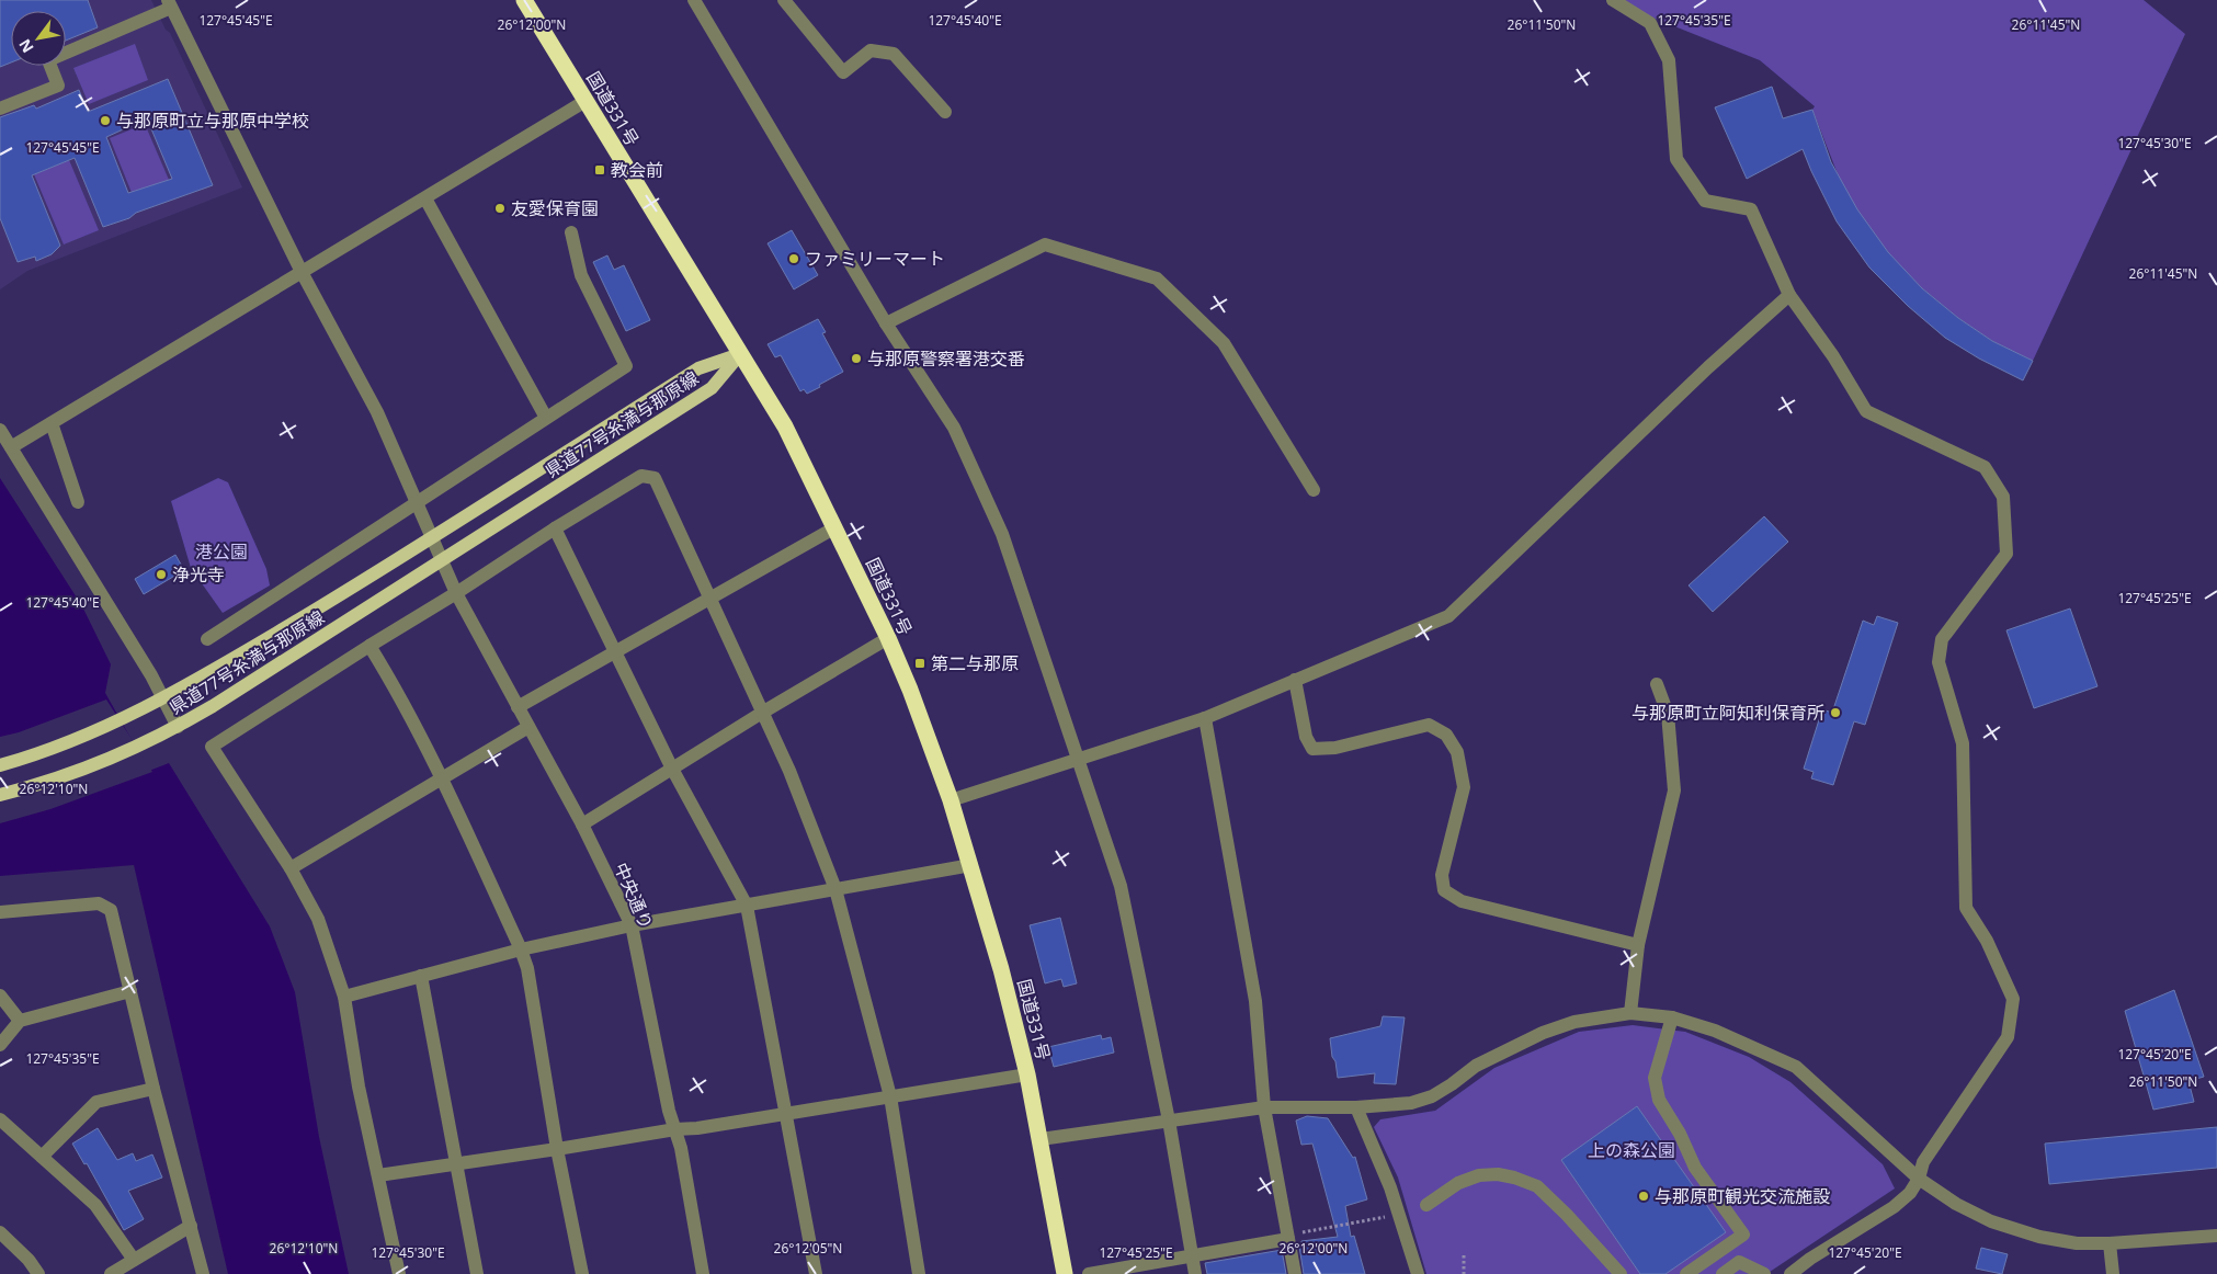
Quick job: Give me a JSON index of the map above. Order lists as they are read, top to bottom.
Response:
{
  "streets": {
    "highway": ["国道331号"],
    "main road": ["県道77号糸満与那原線"],
    "street": ["中央通り"]
  },
  "crossings": [
    ["国道331号", "県道77号糸満与那原線"],
    ["県道77号糸満与那原線", "中央通り"]
  ],
  "parks": ["港公園", "上の森公園"],
  "places": {
    "other": [
      "与那原町立与那原中学校",
      "友愛保育園",
      "ファミリーマート",
      "与那原警察署港交番",
      "浄光寺",
      "与那原町立阿知利保育所",
      "与那原町観光交流施設"
    ],
    "transit": ["教会前", "第二与那原"]
  },
  "north": "bottom left",
  "coordinates": [
    "127°45'45\"E",
    "127°45'40\"E",
    "127°45'35\"E",
    "26°12'00\"N",
    "26°11'50\"N",
    "26°11'45\"N",
    "127°45'30\"E",
    "127°45'25\"E",
    "26°12'10\"N",
    "127°45'20\"E",
    "26°12'05\"N"
  ]
}
